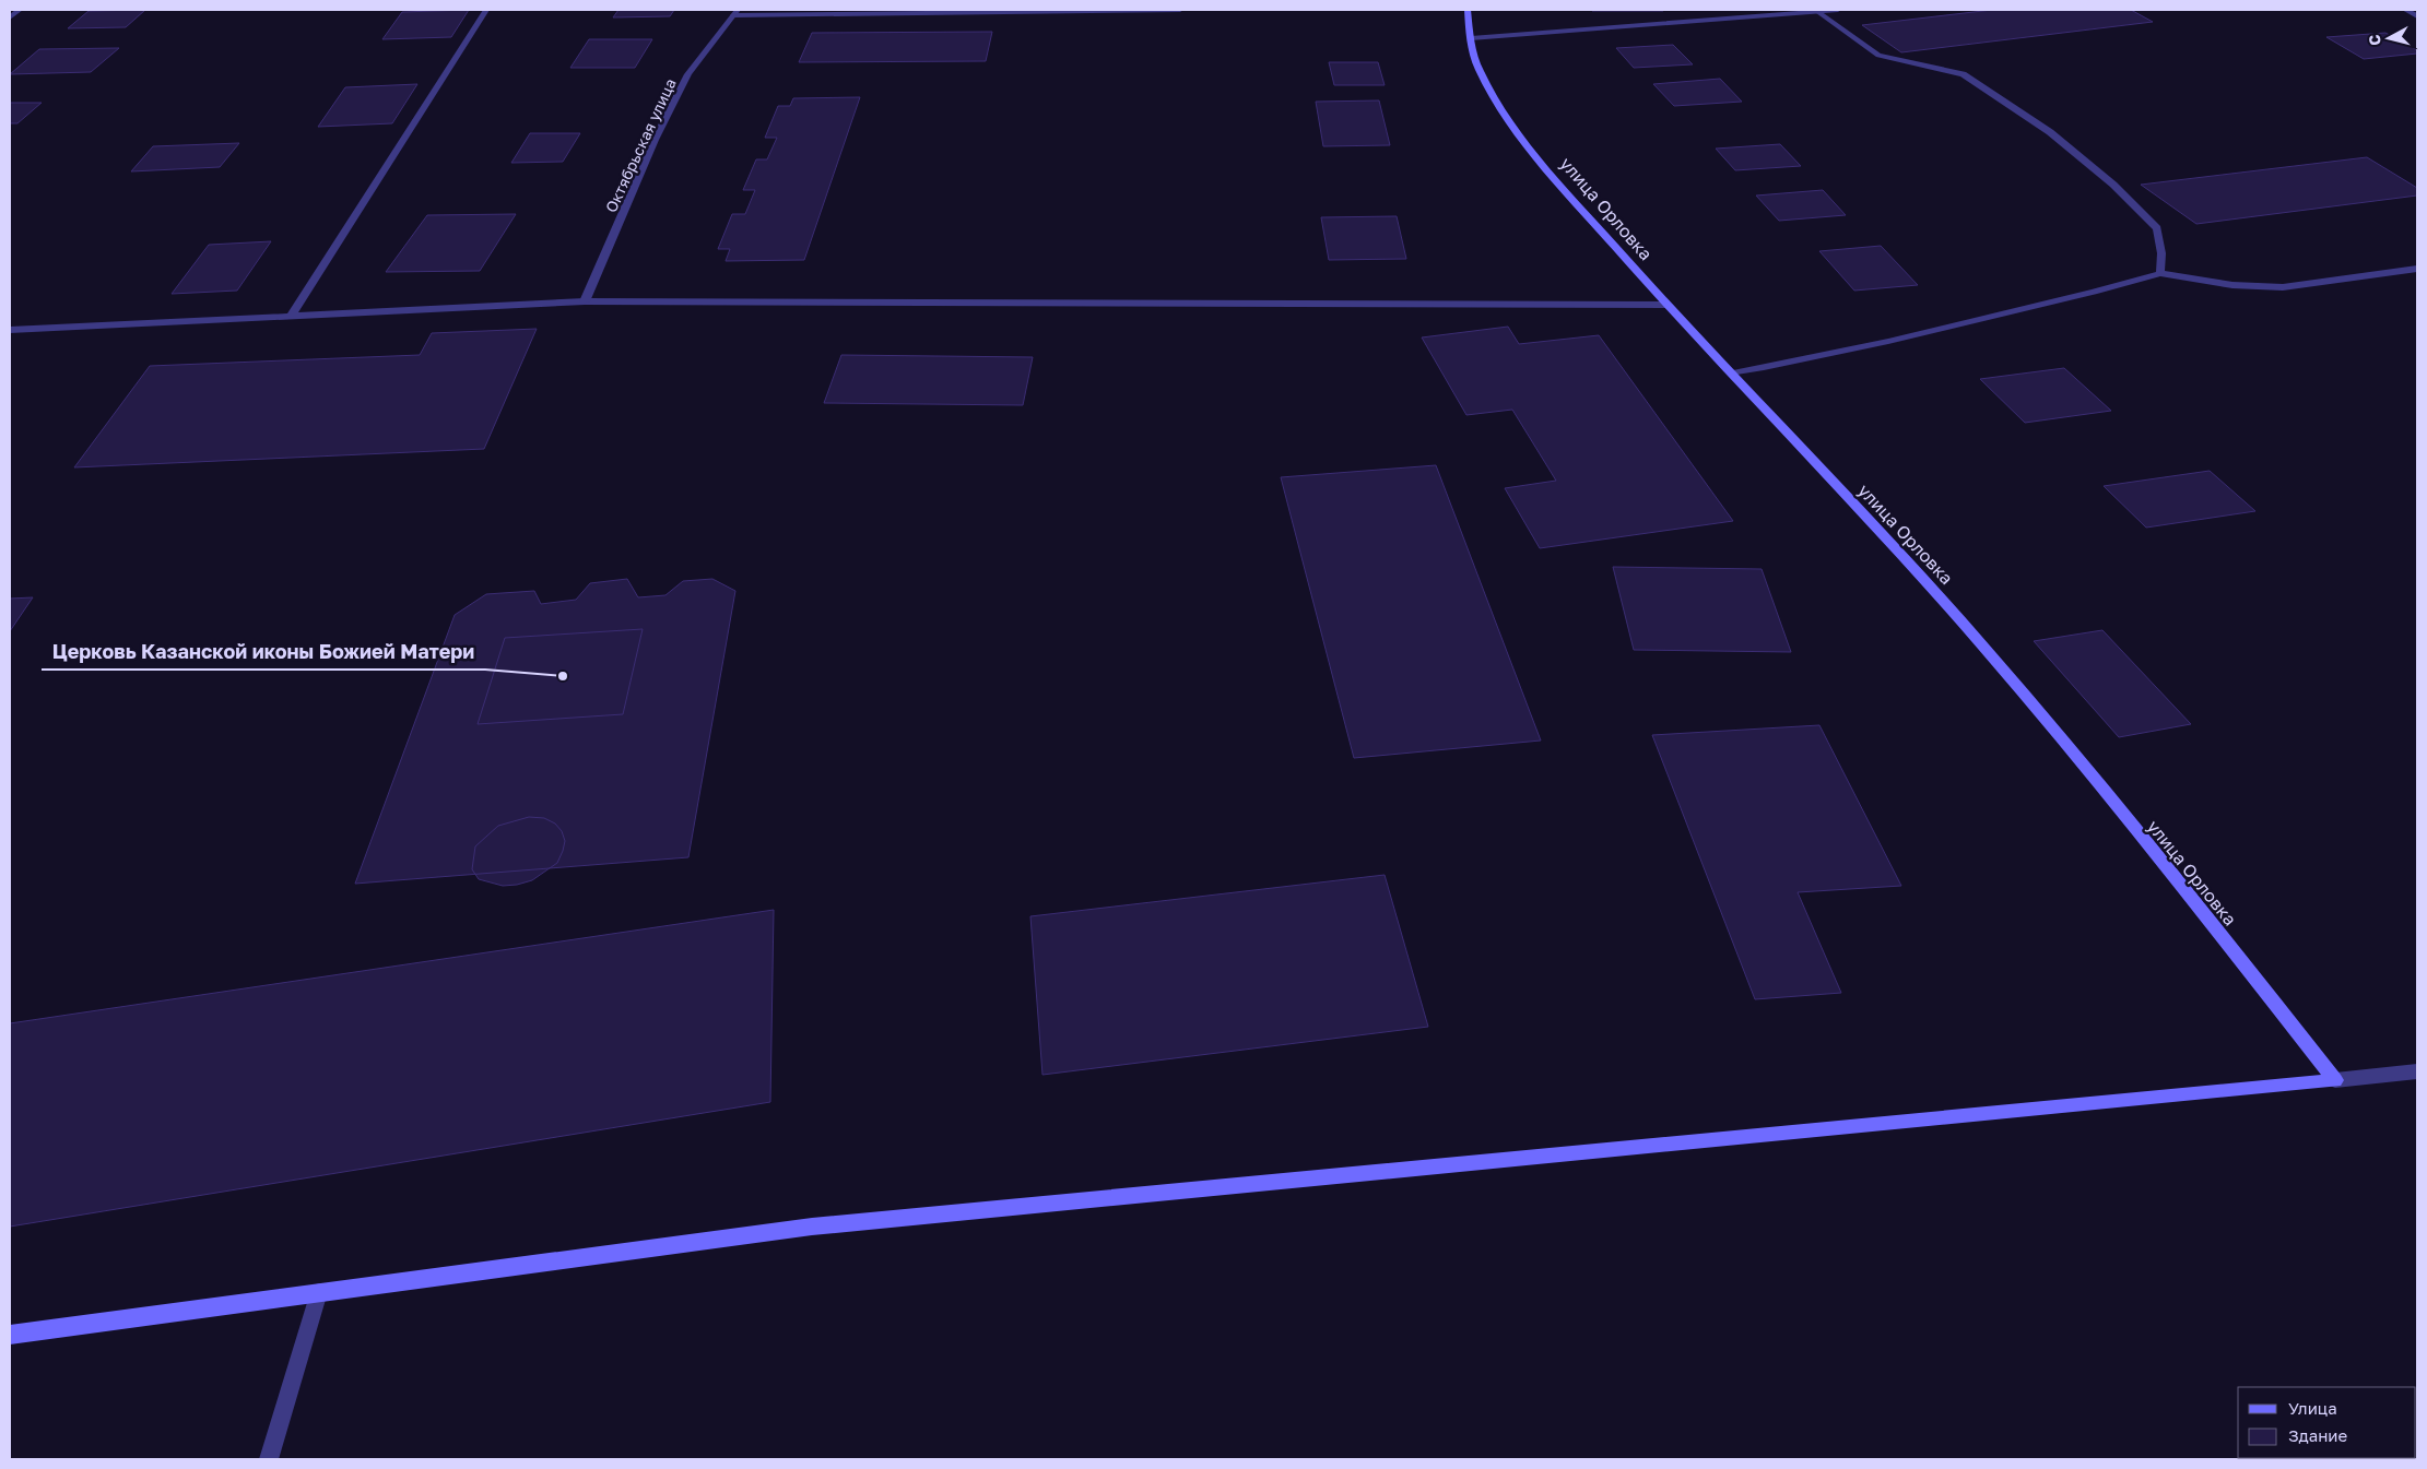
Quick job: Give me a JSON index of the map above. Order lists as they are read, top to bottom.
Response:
{
  "streets": {
    "street": ["Октябрьская улица", "улица Орловка"]
  },
  "places": ["Церковь Казанской иконы Божией Матери"],
  "legend": ["Улица", "Здание"],
  "north": "left"
}
